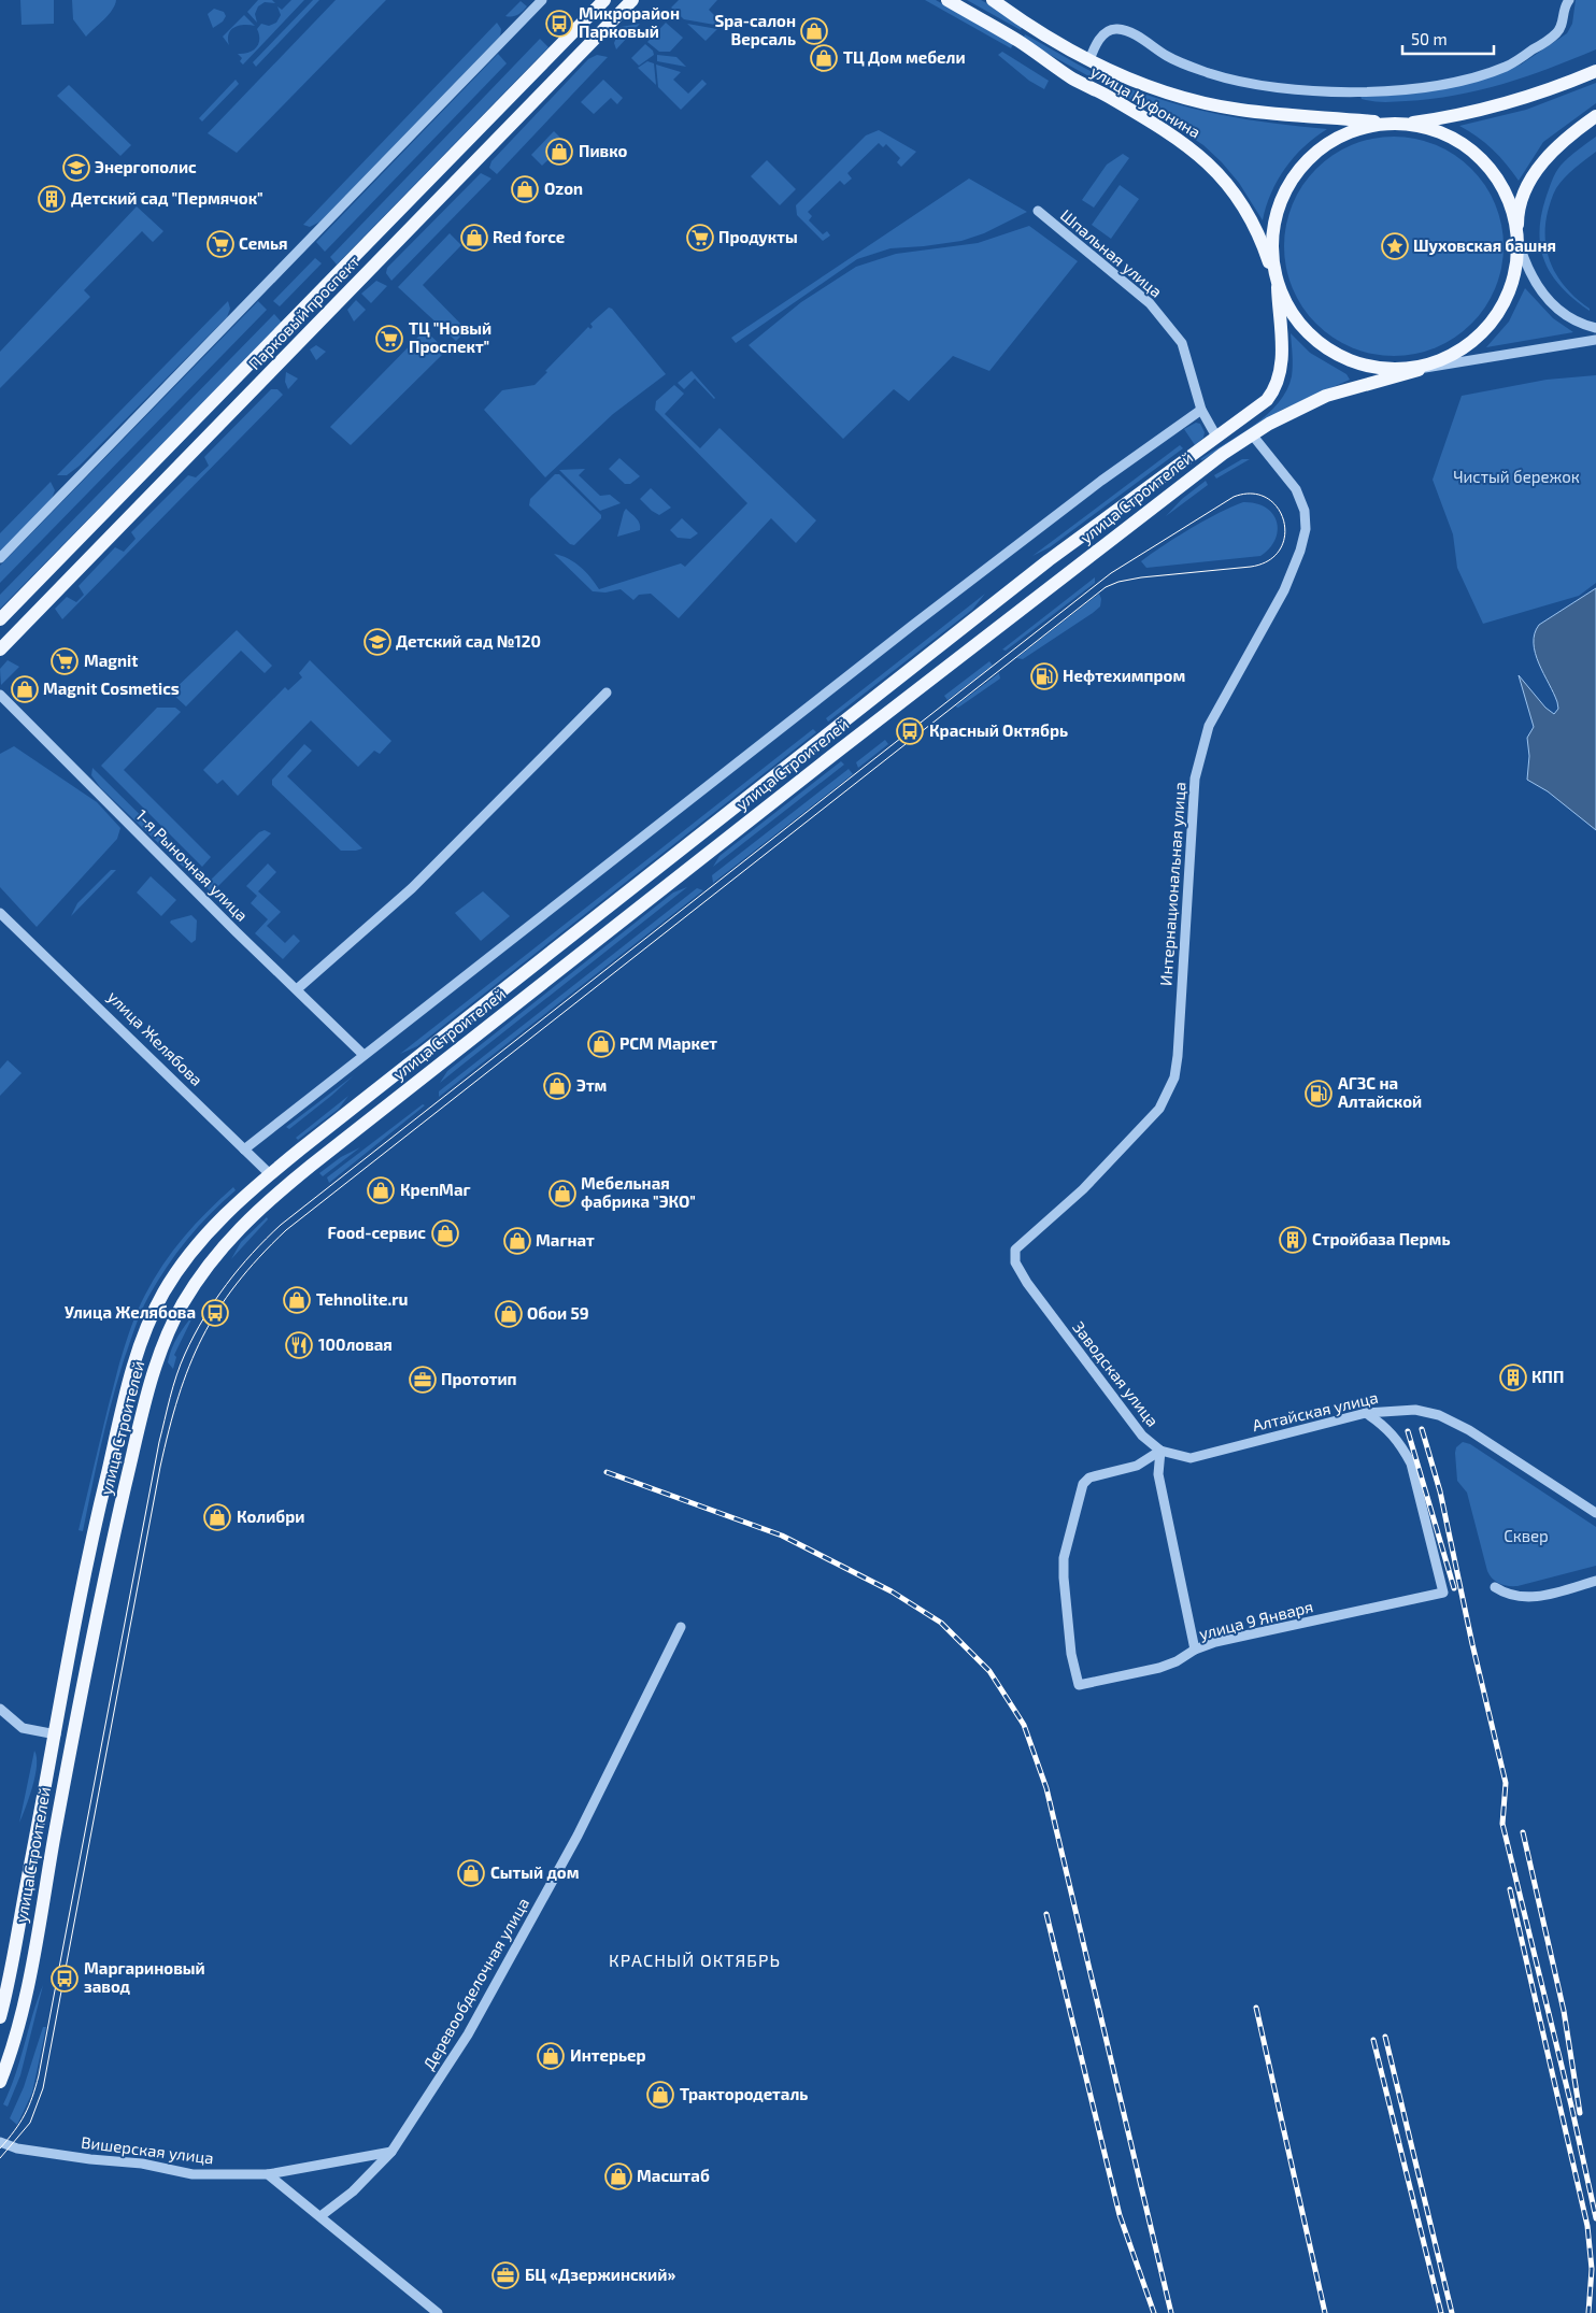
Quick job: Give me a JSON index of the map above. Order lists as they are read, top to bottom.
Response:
{
  "streets": {
    "main road": [
      "улица Куфонина",
      "Парковый проспект",
      "улица Строителей",
      "улица Желябова"
    ],
    "street": [
      "Шпальная улица",
      "1-я Рыночная улица",
      "Интернациональная улица",
      "Заводская улица",
      "Алтайская улица",
      "улица 9 Января",
      "Деревообделочная улица",
      "Вишерская улица"
    ]
  },
  "crossings": [
    ["улица Куфонина", "улица Строителей"],
    ["Шпальная улица", "улица Строителей"],
    ["улица Строителей", "Интернациональная улица"],
    ["улица Строителей", "улица Желябова"],
    ["Интернациональная улица", "Заводская улица"],
    ["Заводская улица", "Алтайская улица"],
    ["Заводская улица", "улица 9 Января"],
    ["Алтайская улица", "улица 9 Января"],
    ["Деревообделочная улица", "Вишерская улица"]
  ],
  "districts": ["КРАСНЫЙ ОКТЯБРЬ"],
  "parks": ["Чистый бережок", "Сквер"],
  "places": {
    "bus stop": [
      "Микрорайон Парковый",
      "Красный Октябрь",
      "Улица Желябова",
      "Маргариновый завод"
    ],
    "shop": [
      "Spa-салон Версаль",
      "ТЦ Дом мебели",
      "Пивко",
      "Ozon",
      "Red force",
      "Magnit Cosmetics",
      "РСМ Маркет",
      "Этм",
      "КрепМаг",
      "Мебельная фабрика \"ЭКО\"",
      "Food-сервис",
      "Магнат",
      "Tehnolite.ru",
      "Обои 59",
      "Колибри",
      "Сытый дом",
      "Интерьер",
      "Трактородеталь",
      "Масштаб"
    ],
    "school or university": ["Энергополис", "Детский сад №120"],
    "building": ["Детский сад \"Пермячок\"", "Стройбаза Пермь", "КПП"],
    "supermarket": [
      "Продукты",
      "Семья",
      "ТЦ \"Новый Проспект\"",
      "Magnit"
    ],
    "place": ["Шуховская башня"],
    "fuel station": ["Нефтехимпром", "АГЗС на Алтайской"],
    "restaurant": ["100ловая"],
    "office": ["Прототип", "БЦ «Дзержинский»"]
  },
  "scale_bar": "50 m"
}
